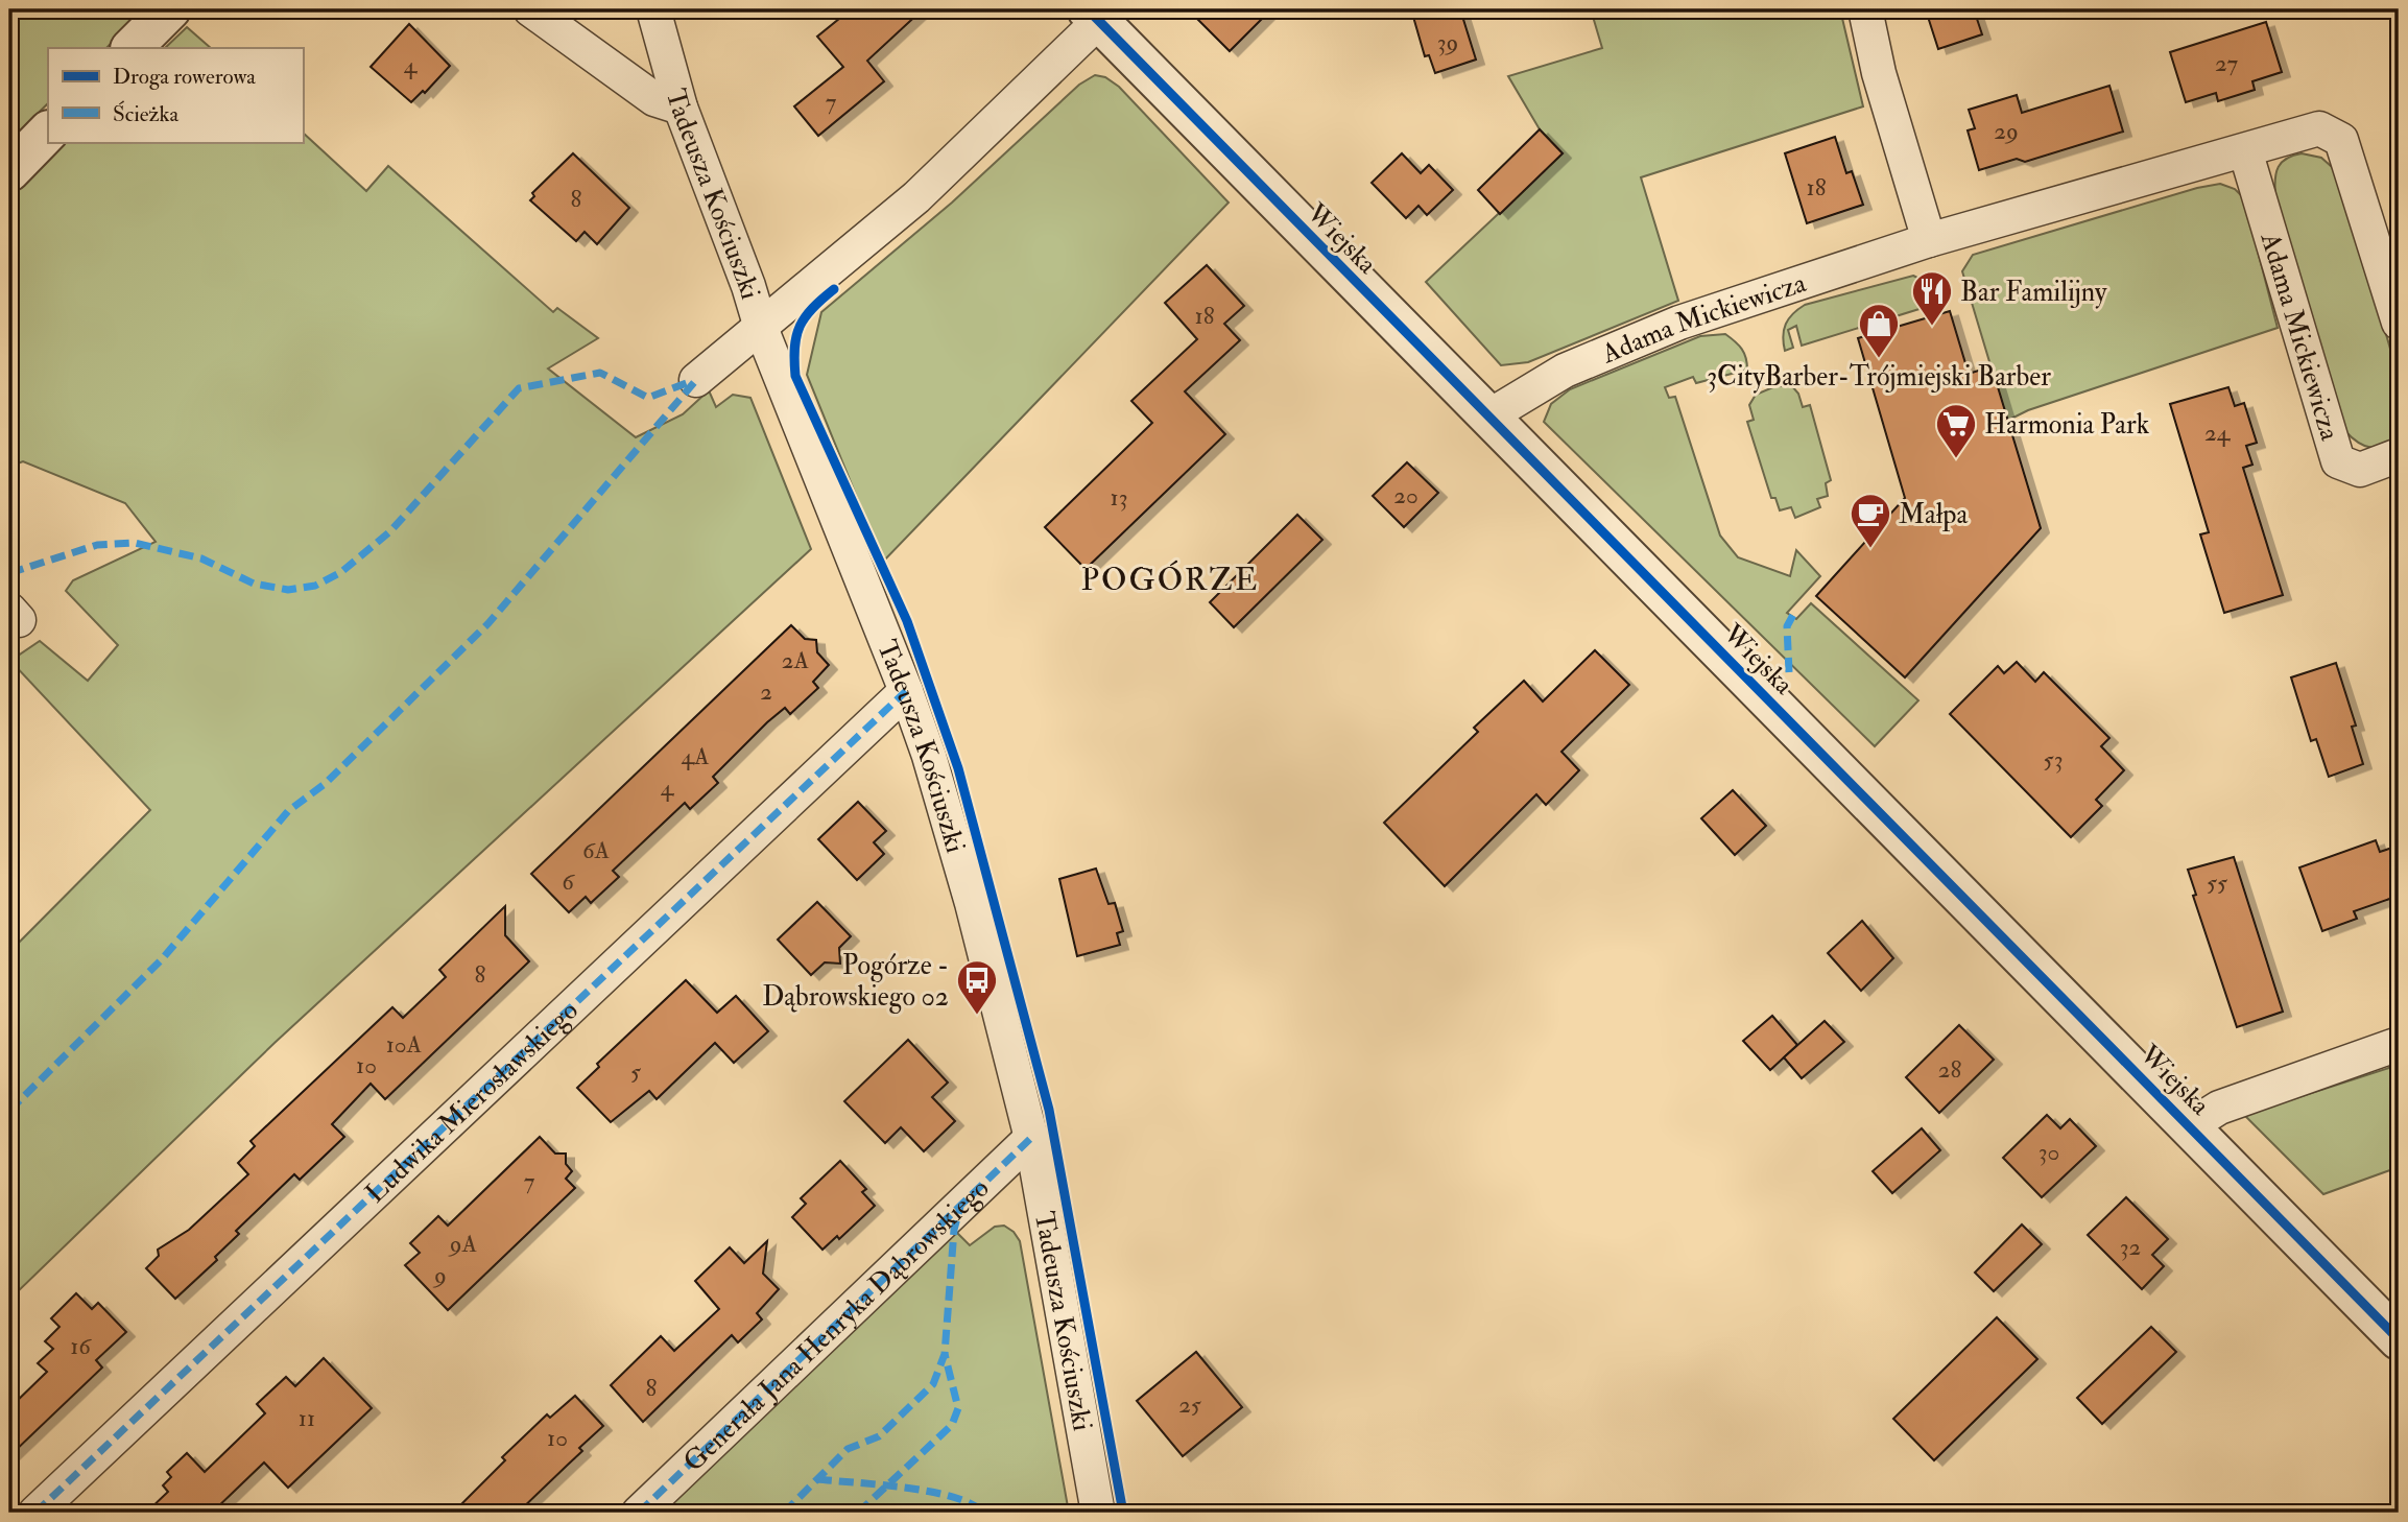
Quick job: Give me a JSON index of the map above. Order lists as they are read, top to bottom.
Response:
{
  "streets": {
    "street": [
      "Tadeusza Kościuszki",
      "Wiejska",
      "Adama Mickiewicza",
      "Ludwika Mierosławskiego",
      "Generała Jana Henryka Dąbrowskiego"
    ]
  },
  "crossings": [
    ["Tadeusza Kościuszki", "Ludwika Mierosławskiego"],
    ["Tadeusza Kościuszki", "Generała Jana Henryka Dąbrowskiego"],
    ["Wiejska", "Adama Mickiewicza"]
  ],
  "districts": ["POGÓRZE"],
  "places": {
    "restaurant": ["Bar Familijny"],
    "shop": ["3CityBarber-Trójmiejski Barber"],
    "supermarket": ["Harmonia Park"],
    "cafe": ["Małpa"],
    "bus stop": ["Pogórze - Dąbrowskiego 02"]
  },
  "house_numbers": [
    "39",
    "27",
    "4",
    "7",
    "29",
    "18",
    "8",
    "18",
    "24",
    "20",
    "13",
    "2A",
    "2",
    "4A",
    "53",
    "4",
    "6A",
    "6",
    "55",
    "8",
    "10A",
    "10",
    "28",
    "5",
    "30",
    "7",
    "9A",
    "32",
    "9",
    "16",
    "8",
    "25",
    "11",
    "10"
  ],
  "legend": ["Droga rowerowa", "Ścieżka"]
}
